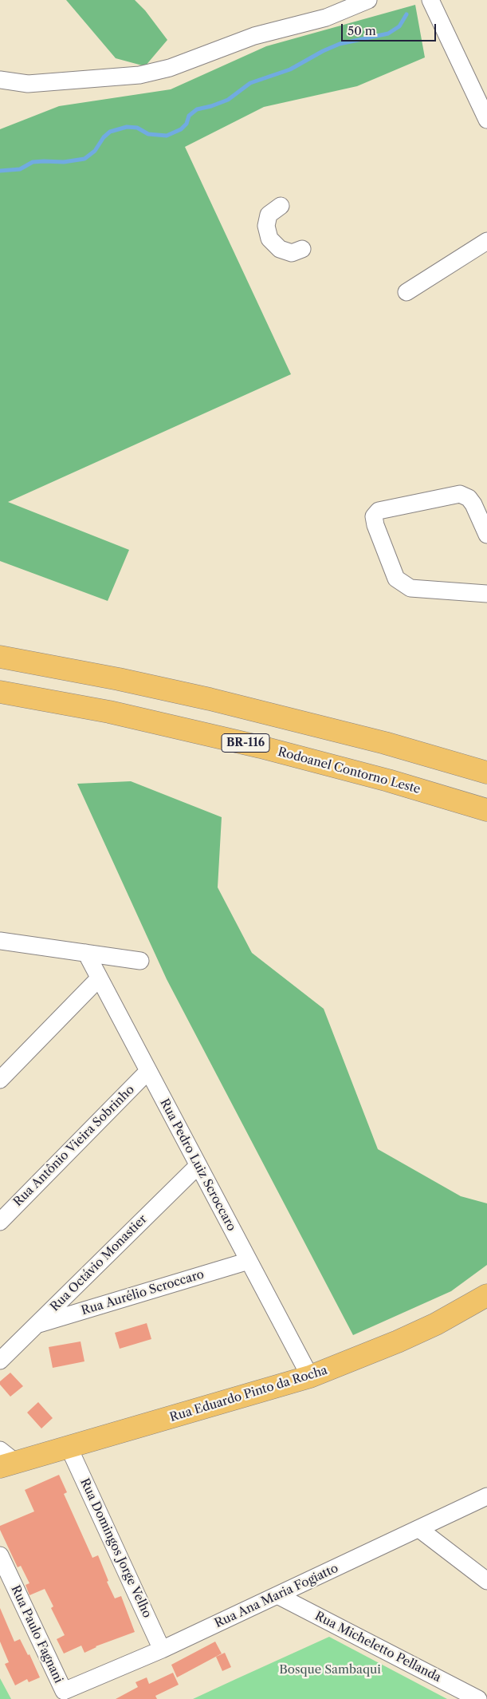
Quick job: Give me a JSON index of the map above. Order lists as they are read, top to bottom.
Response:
{
  "streets": {
    "main road": ["BR-116", "Rodoanel Contorno Leste", "Rua Eduardo Pinto da Rocha"],
    "street": [
      "Rua Antônio Vieira Sobrinho",
      "Rua Pedro Luiz Scroccaro",
      "Rua Octávio Monastier",
      "Rua Aurélio Scroccaro",
      "Rua Domingos Jorge Velho",
      "Rua Ana Maria Fogiatto",
      "Rua Paulo Fagnani",
      "Rua Micheletto Pellanda"
    ]
  },
  "crossings": [
    ["Rua Antônio Vieira Sobrinho", "Rua Pedro Luiz Scroccaro"],
    ["Rua Pedro Luiz Scroccaro", "Rua Octávio Monastier"],
    ["Rua Pedro Luiz Scroccaro", "Rua Aurélio Scroccaro"],
    ["Rua Pedro Luiz Scroccaro", "Rua Eduardo Pinto da Rocha"],
    ["Rua Octávio Monastier", "Rua Aurélio Scroccaro"],
    ["Rua Eduardo Pinto da Rocha", "Rua Domingos Jorge Velho"],
    ["Rua Domingos Jorge Velho", "Rua Ana Maria Fogiatto"],
    ["Rua Ana Maria Fogiatto", "Rua Paulo Fagnani"],
    ["Rua Ana Maria Fogiatto", "Rua Micheletto Pellanda"]
  ],
  "parks": ["Bosque Sambaqui"],
  "scale_bar": "50 m"
}
